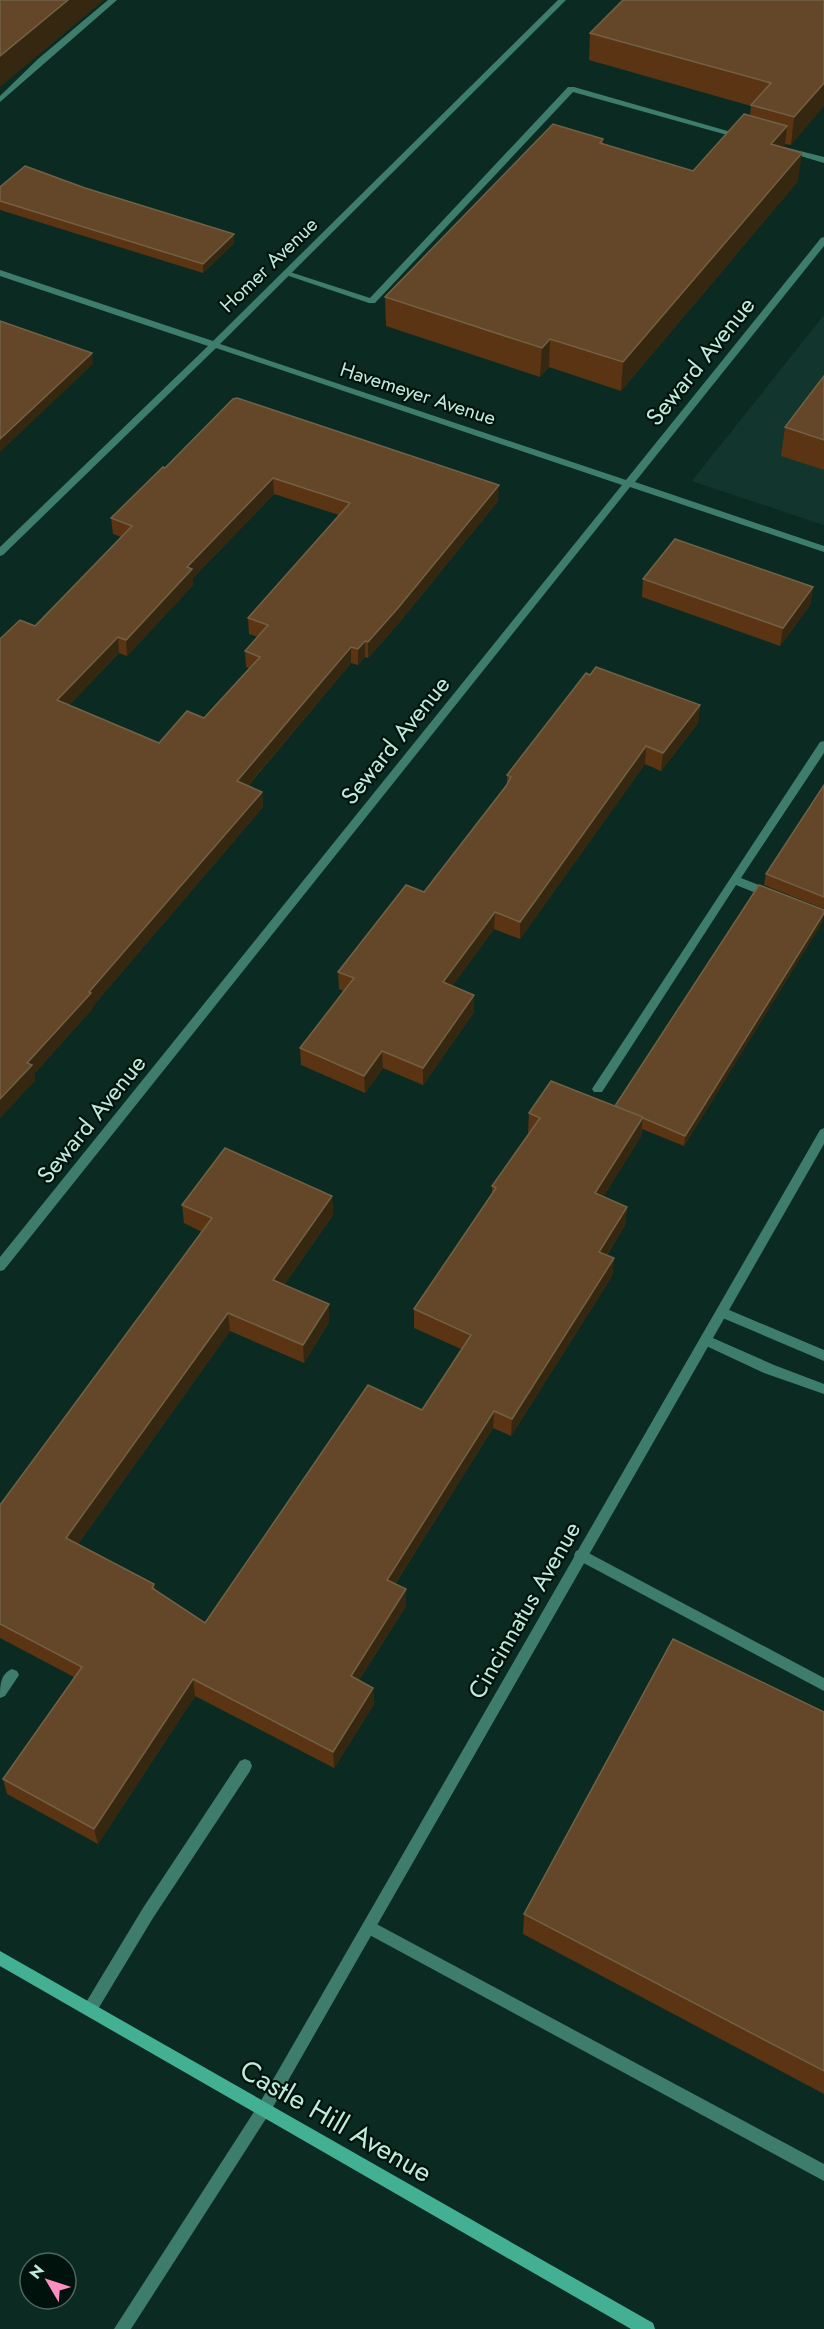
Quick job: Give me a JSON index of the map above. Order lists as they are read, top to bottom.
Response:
{
  "streets": {
    "main road": ["Castle Hill Avenue"],
    "street": [
      "Homer Avenue",
      "Seward Avenue",
      "Havemeyer Avenue",
      "Cincinnatus Avenue"
    ]
  },
  "crossings": [
    ["Homer Avenue", "Havemeyer Avenue"],
    ["Seward Avenue", "Havemeyer Avenue"],
    ["Cincinnatus Avenue", "Castle Hill Avenue"]
  ],
  "north": "top left"
}
